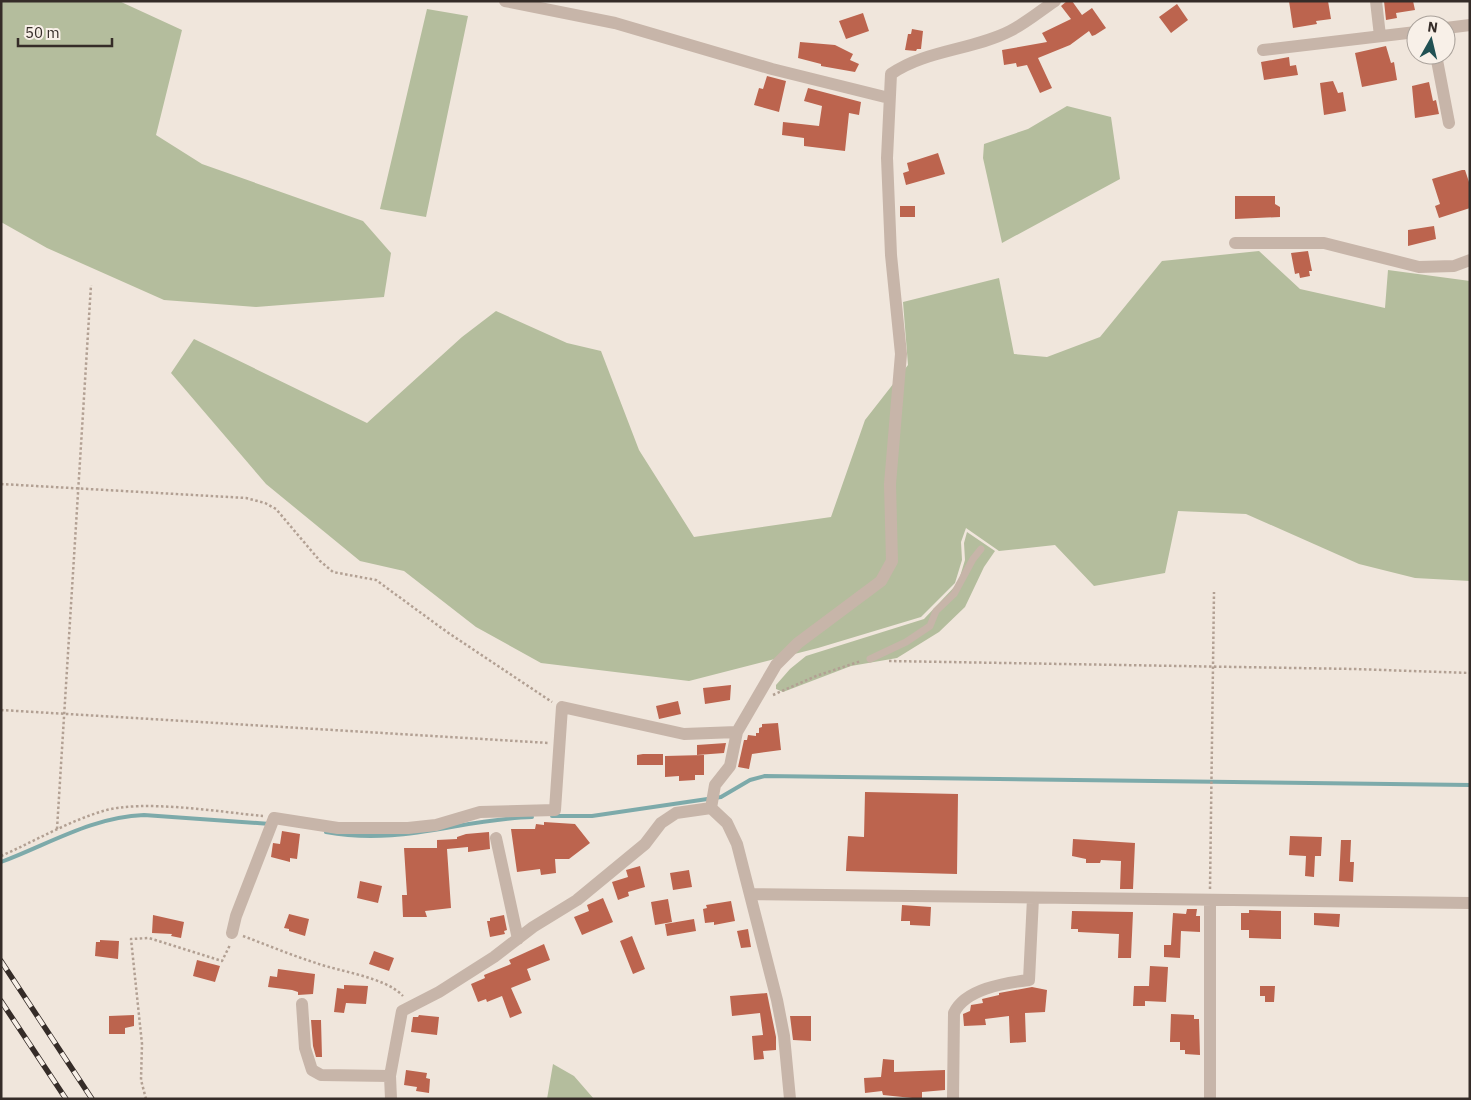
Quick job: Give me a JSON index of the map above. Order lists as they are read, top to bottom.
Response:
{
  "scale_bar": "50 m",
  "north": "top"
}
